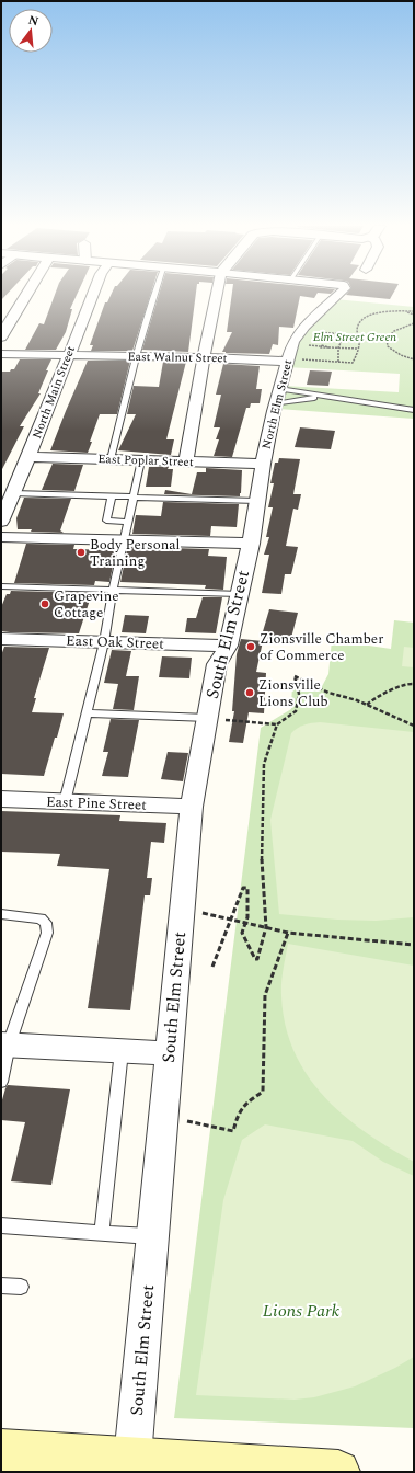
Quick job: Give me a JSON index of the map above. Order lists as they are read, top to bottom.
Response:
{
  "streets": {
    "street": [
      "East Walnut Street",
      "North Main Street",
      "North Elm Street",
      "East Poplar Street",
      "South Elm Street",
      "East Oak Street",
      "East Pine Street"
    ]
  },
  "crossings": [
    ["East Walnut Street", "North Main Street"],
    ["East Walnut Street", "North Elm Street"],
    ["North Main Street", "East Poplar Street"],
    ["North Elm Street", "East Poplar Street"],
    ["North Elm Street", "South Elm Street"],
    ["South Elm Street", "East Oak Street"],
    ["South Elm Street", "East Pine Street"]
  ],
  "parks": ["Elm Street Green", "Lions Park"],
  "places": [
    "Body Personal Training",
    "Grapevine Cottage",
    "Zionsville Chamber of Commerce",
    "Zionsville Lions Club"
  ],
  "north": "top"
}
